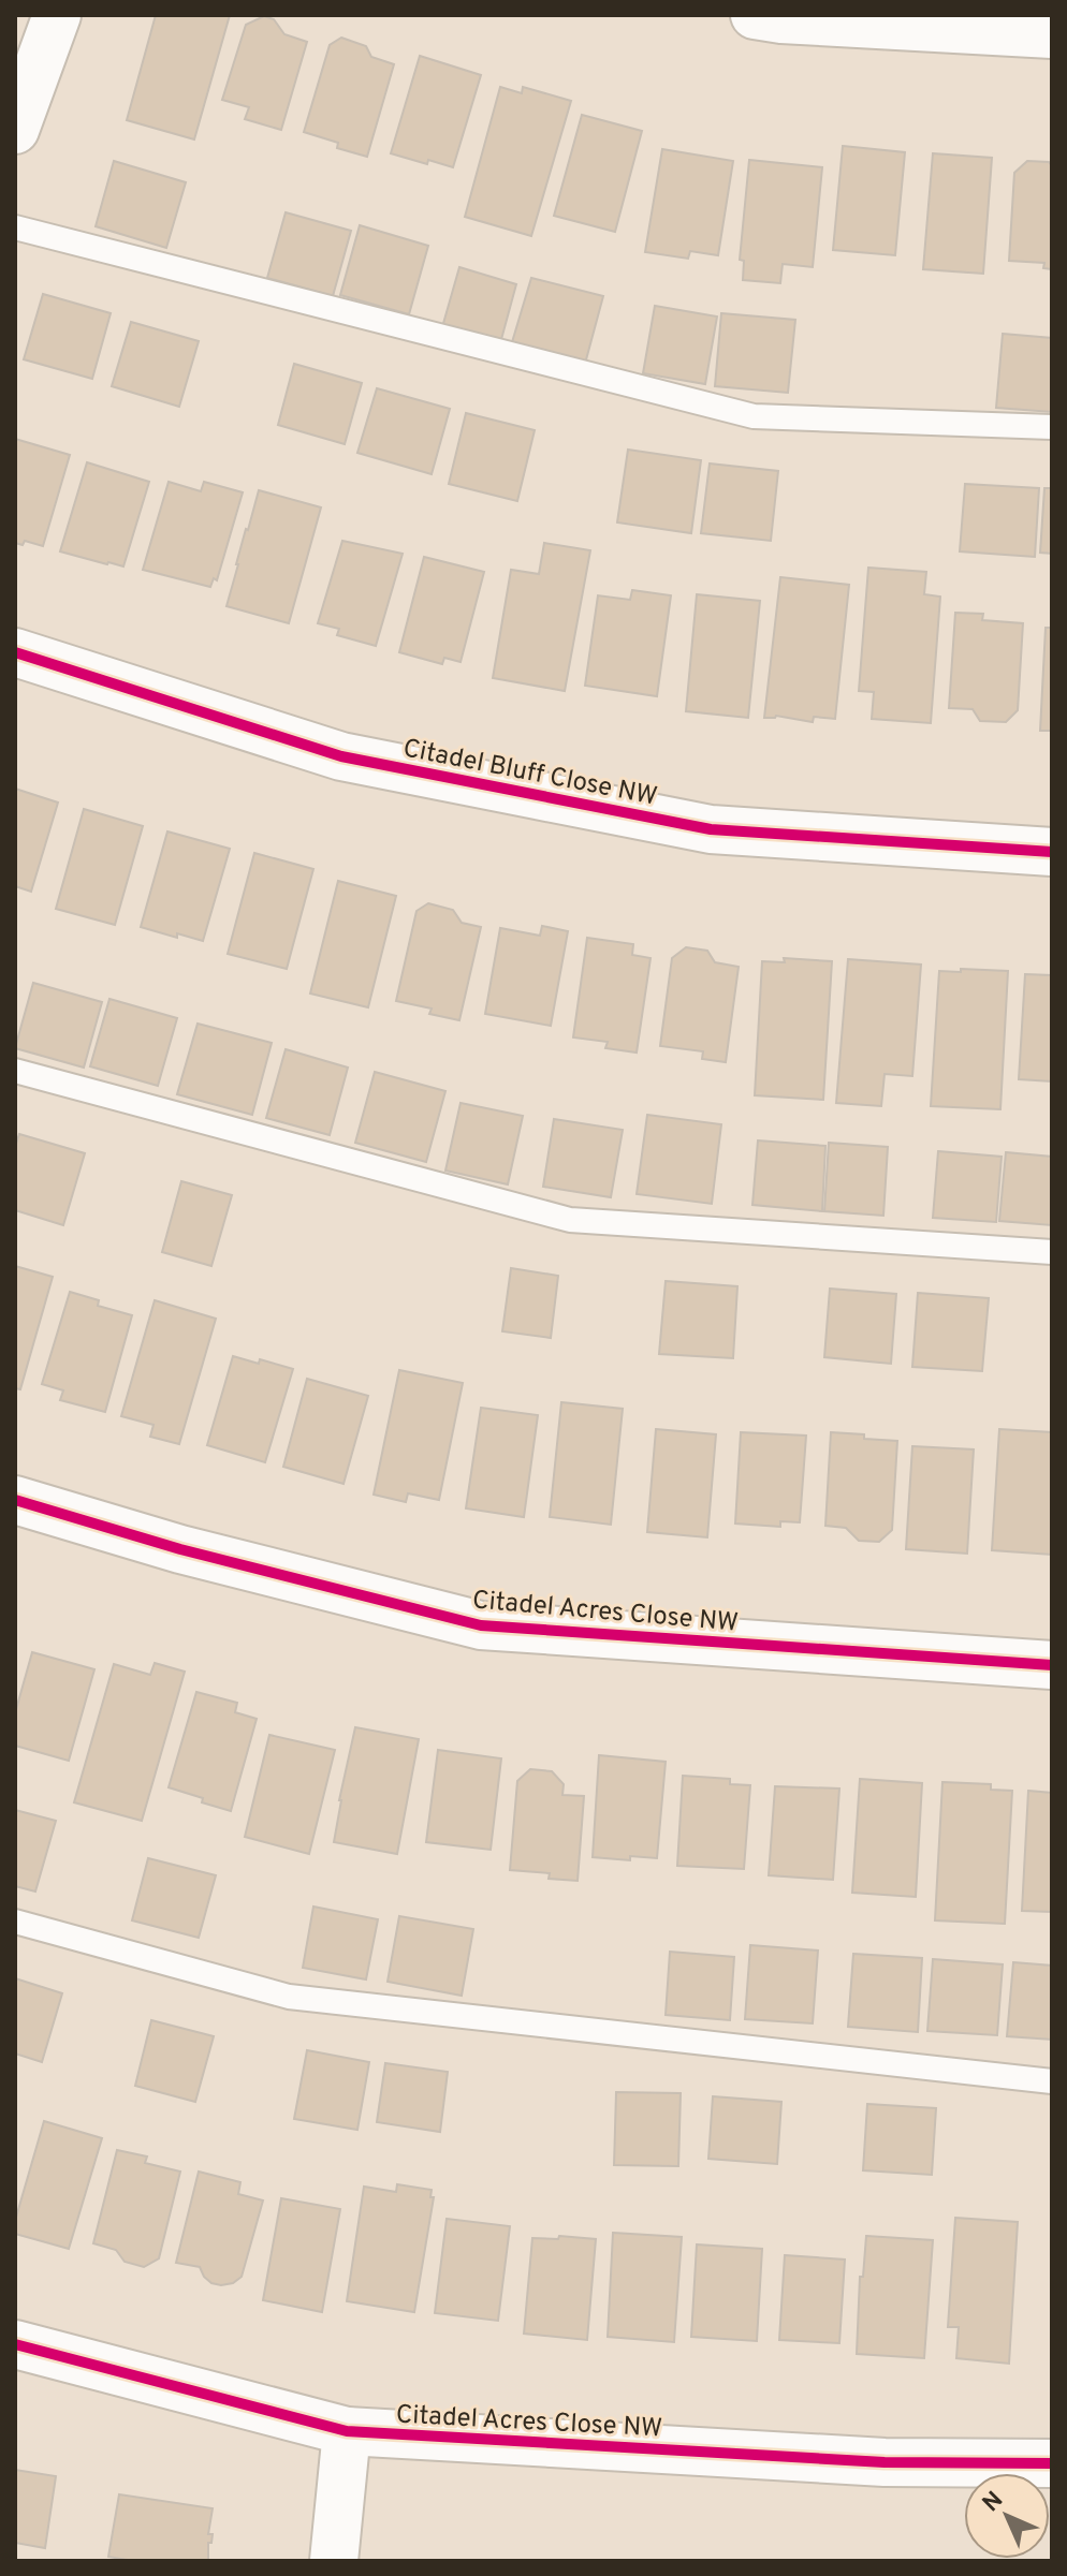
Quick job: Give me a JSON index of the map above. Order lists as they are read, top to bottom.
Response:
{
  "streets": {
    "street": ["Citadel Bluff Close NW", "Citadel Acres Close NW"]
  },
  "north": "top left"
}
